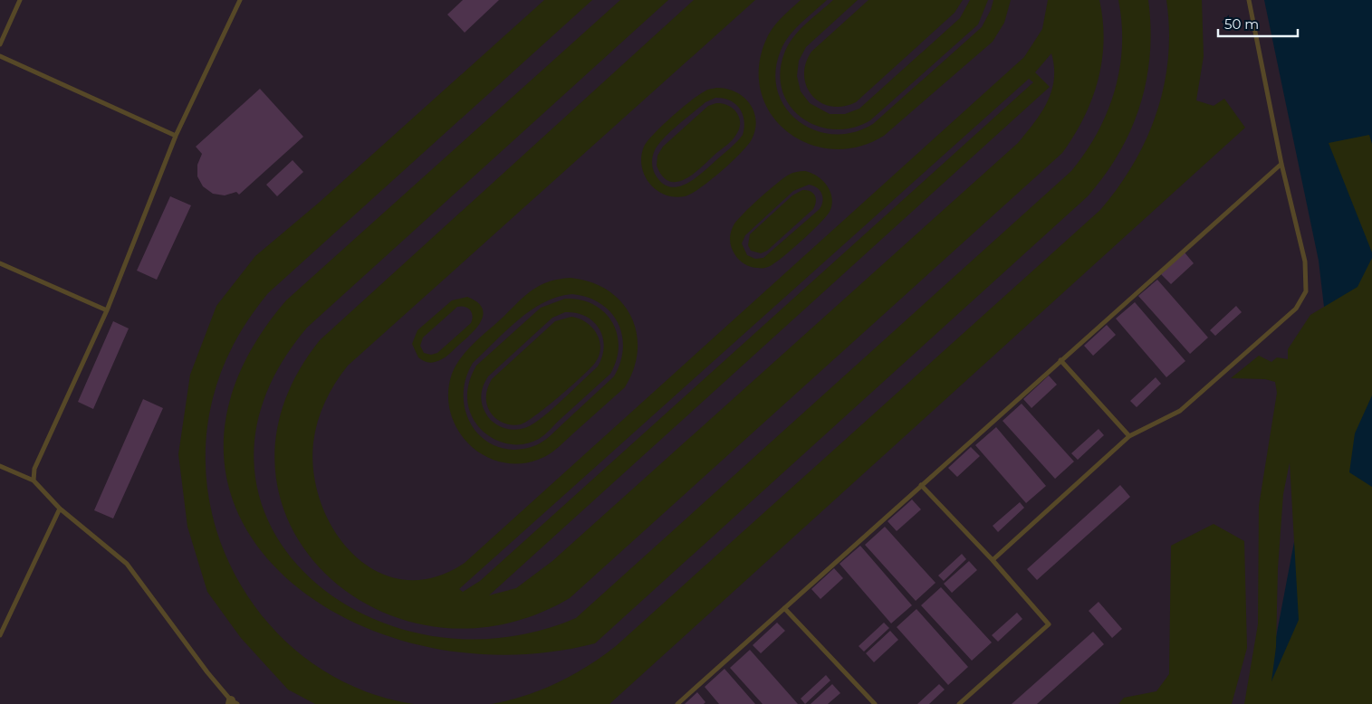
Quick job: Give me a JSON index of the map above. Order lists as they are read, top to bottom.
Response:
{
  "scale_bar": "50 m"
}
